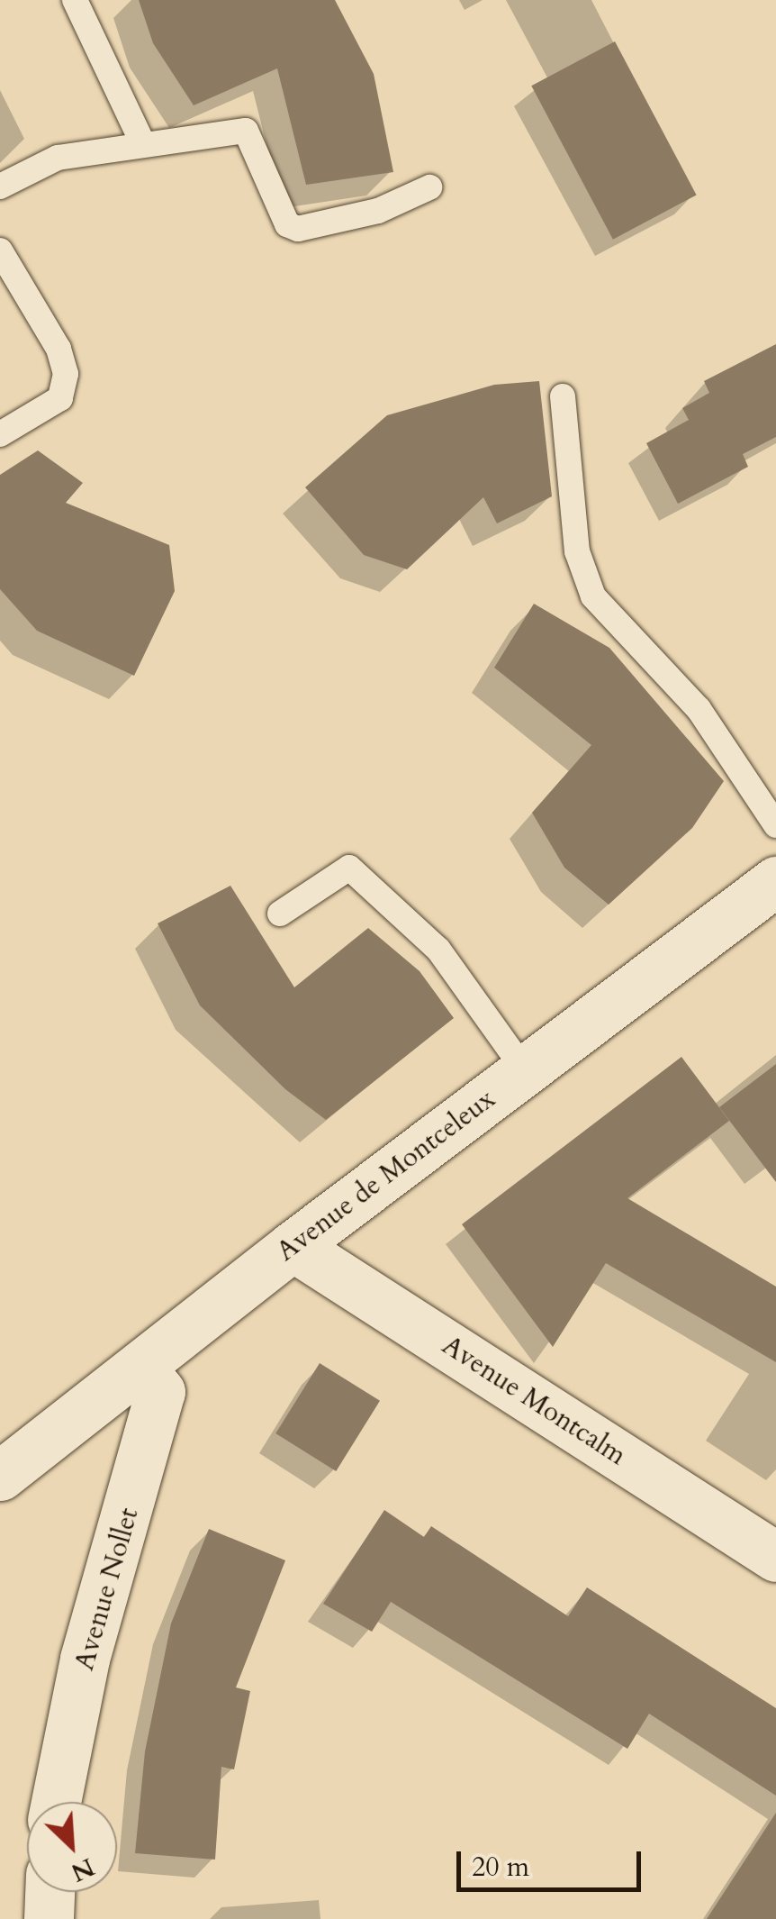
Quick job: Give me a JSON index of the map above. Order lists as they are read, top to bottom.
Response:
{
  "streets": {
    "street": ["Avenue de Montceleux", "Avenue Montcalm", "Avenue Nollet"]
  },
  "crossings": [
    ["Avenue de Montceleux", "Avenue Montcalm"],
    ["Avenue de Montceleux", "Avenue Nollet"]
  ],
  "scale_bar": "20 m",
  "north": "bottom right"
}
